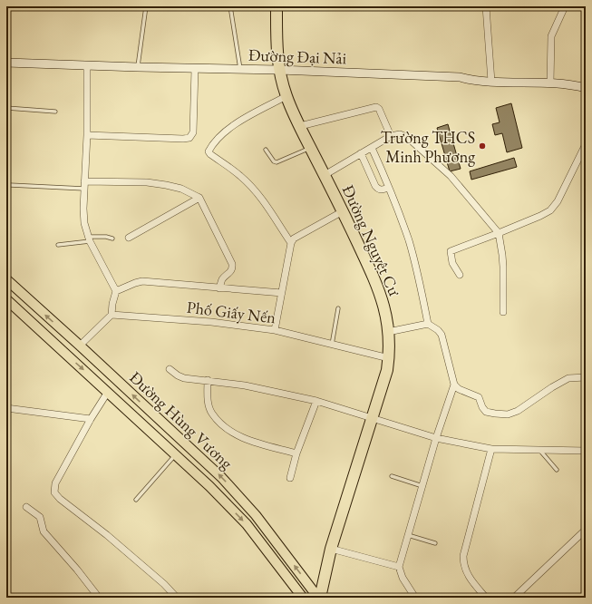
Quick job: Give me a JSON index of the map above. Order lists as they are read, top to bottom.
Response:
{
  "streets": {
    "highway": ["Đường Nguyệt Cư"],
    "main road": ["Đường Hùng Vương"],
    "street": ["Đường Đại Nải", "Phố Giấy Nến"]
  },
  "crossings": [
    ["Đường Đại Nải", "Đường Nguyệt Cư"],
    ["Đường Nguyệt Cư", "Phố Giấy Nến"],
    ["Đường Nguyệt Cư", "Đường Hùng Vương"]
  ],
  "places": ["Trường THCS Minh Phương"]
}
